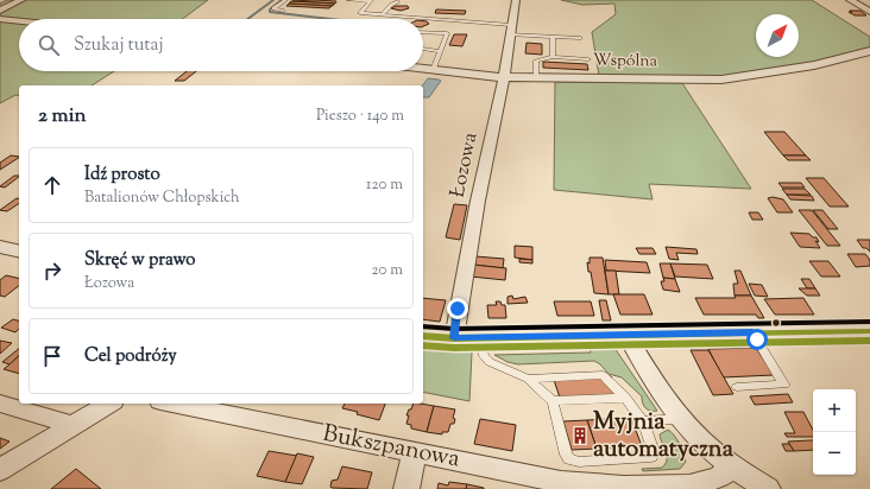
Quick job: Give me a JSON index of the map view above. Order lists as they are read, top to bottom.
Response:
{
  "streets": {
    "street": ["Wspólna", "Łozowa", "Bukszpanowa"]
  },
  "crossings": [
    ["Wspólna", "Łozowa"]
  ],
  "places": {
    "building": ["Myjnia automatyczna"]
  },
  "north": "top right",
  "page": {
    "search": "Szukaj tutaj",
    "heading": ["2 min", "Pieszo · 140 m"],
    "list": [
      ["Idź prosto", "Batalionów Chłopskich", "120 m"],
      ["Skręć w prawo", "Łozowa", "20 m"],
      "Cel podróży"
    ],
    "map_buttons": ["+", "−"]
  }
}
